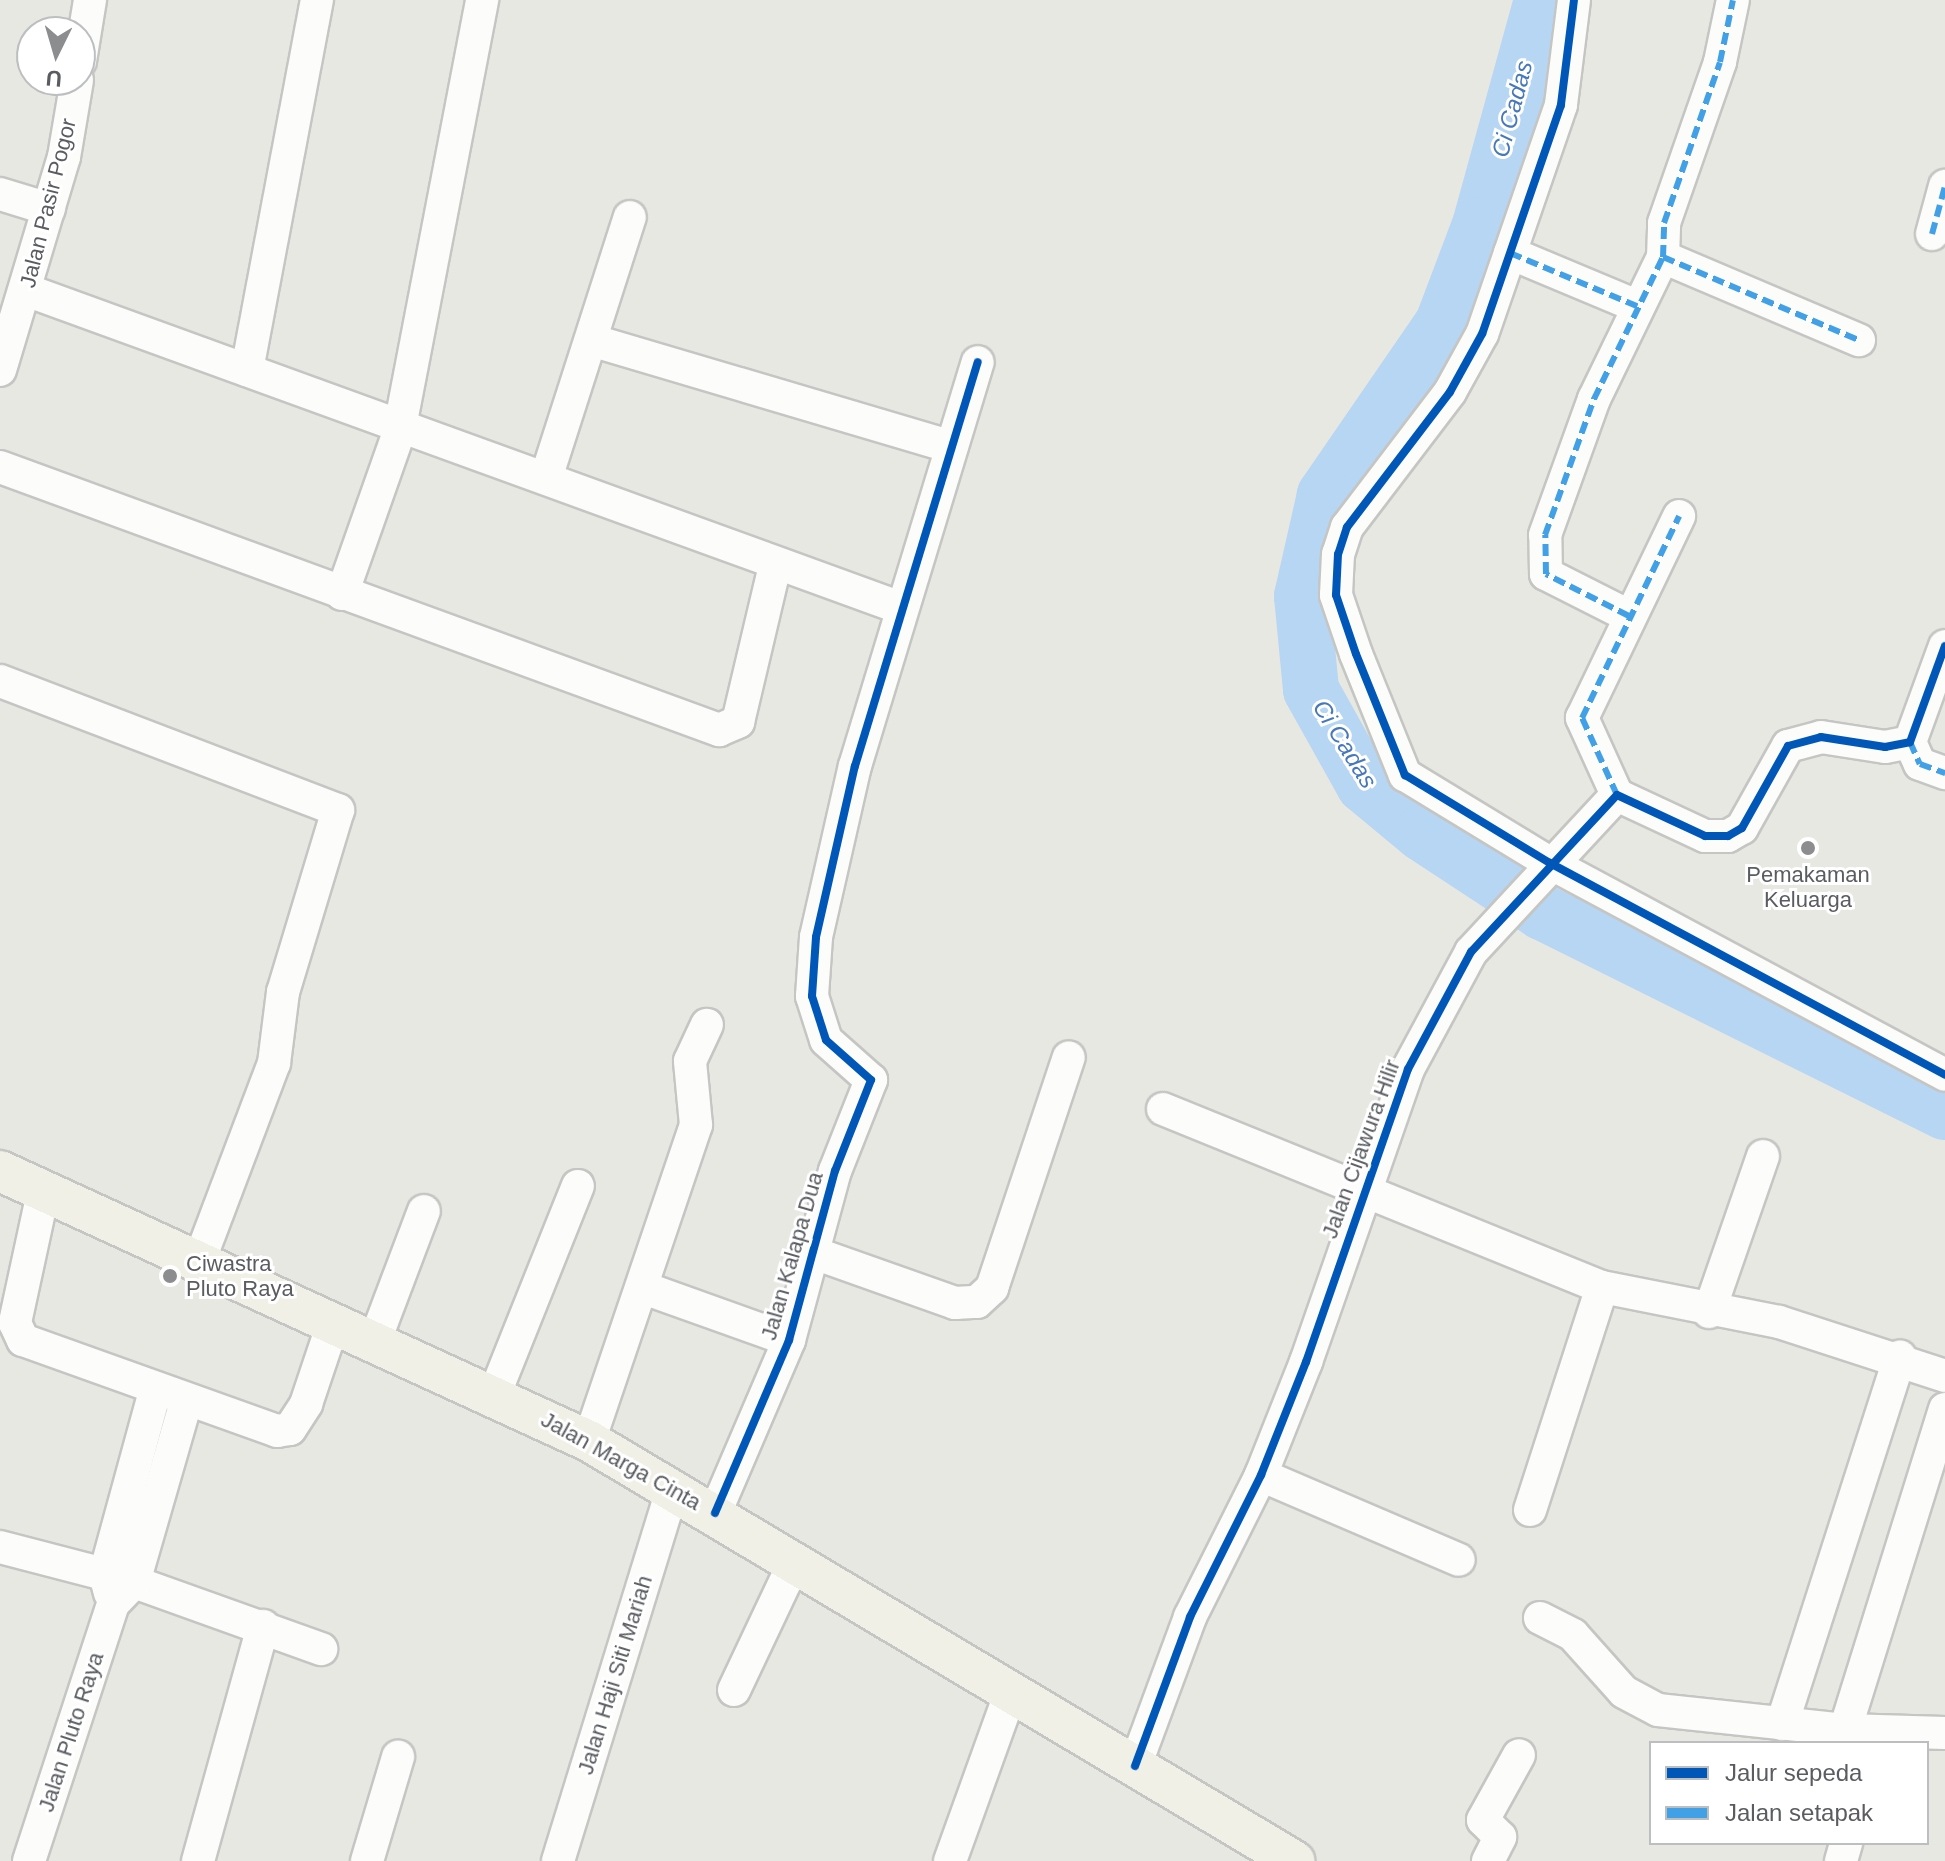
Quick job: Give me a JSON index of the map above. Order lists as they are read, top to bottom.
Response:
{
  "streets": {
    "main road": ["Jalan Marga Cinta"],
    "street": [
      "Jalan Pasir Pogor",
      "Jalan Cijawura Hilir",
      "Jalan Kalapa Dua",
      "Jalan Haji Siti Mariah",
      "Jalan Pluto Raya"
    ]
  },
  "crossings": [
    ["Jalan Cijawura Hilir", "Jalan Marga Cinta"],
    ["Jalan Kalapa Dua", "Jalan Marga Cinta"],
    ["Jalan Marga Cinta", "Jalan Haji Siti Mariah"]
  ],
  "water": ["Ci Cadas"],
  "places": ["Pemakaman Keluarga", "Ciwastra Pluto Raya"],
  "legend": ["Jalur sepeda", "Jalan setapak"],
  "north": "bottom"
}
